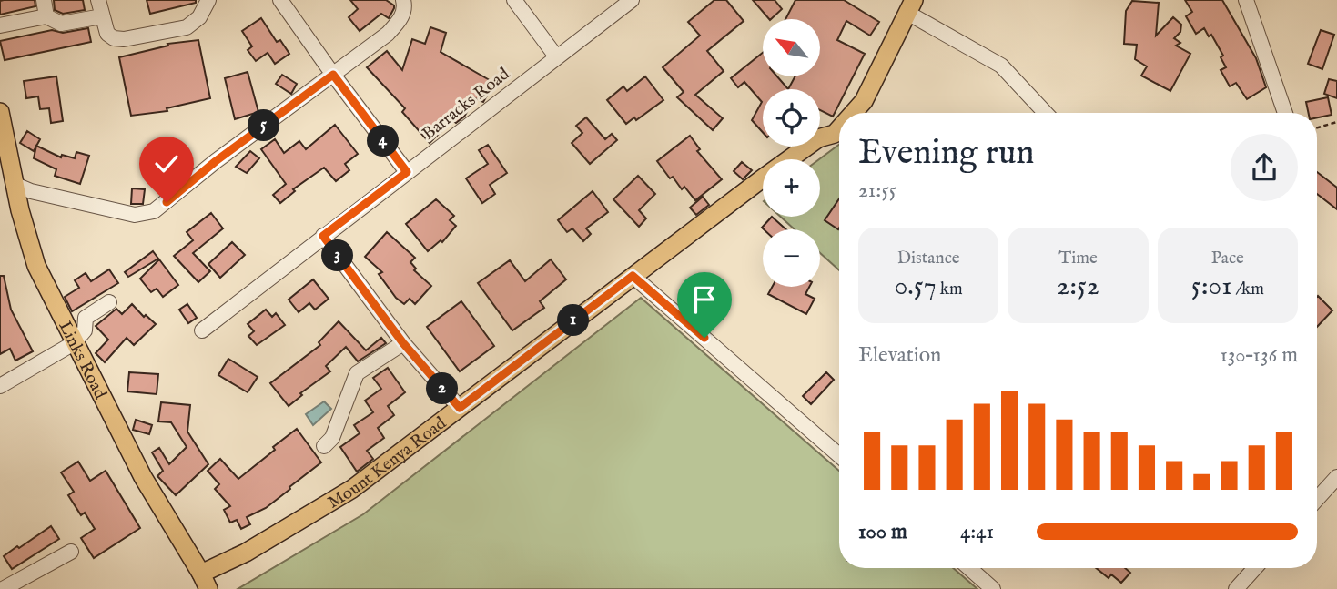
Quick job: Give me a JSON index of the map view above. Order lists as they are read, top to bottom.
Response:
{
  "streets": {
    "main road": ["Links Road", "Mount Kenya Road"],
    "street": ["Barracks Road"]
  },
  "crossings": [
    ["Links Road", "Mount Kenya Road"]
  ],
  "north": "top left",
  "page": {
    "map_buttons": ["+", "−"],
    "pins": [
      "5",
      "4",
      "3",
      "1",
      "2"
    ],
    "heading": ["Evening run", "21:55"],
    "stats": [
      ["Distance", "0.57 km"],
      ["Time", "2:52"],
      ["Pace", "5:01 /km"]
    ],
    "chart": ["Elevation", "130–136 m"],
    "list": [
      {
        "name": "100 m",
        "note": "4:41"
      }
    ]
  }
}
